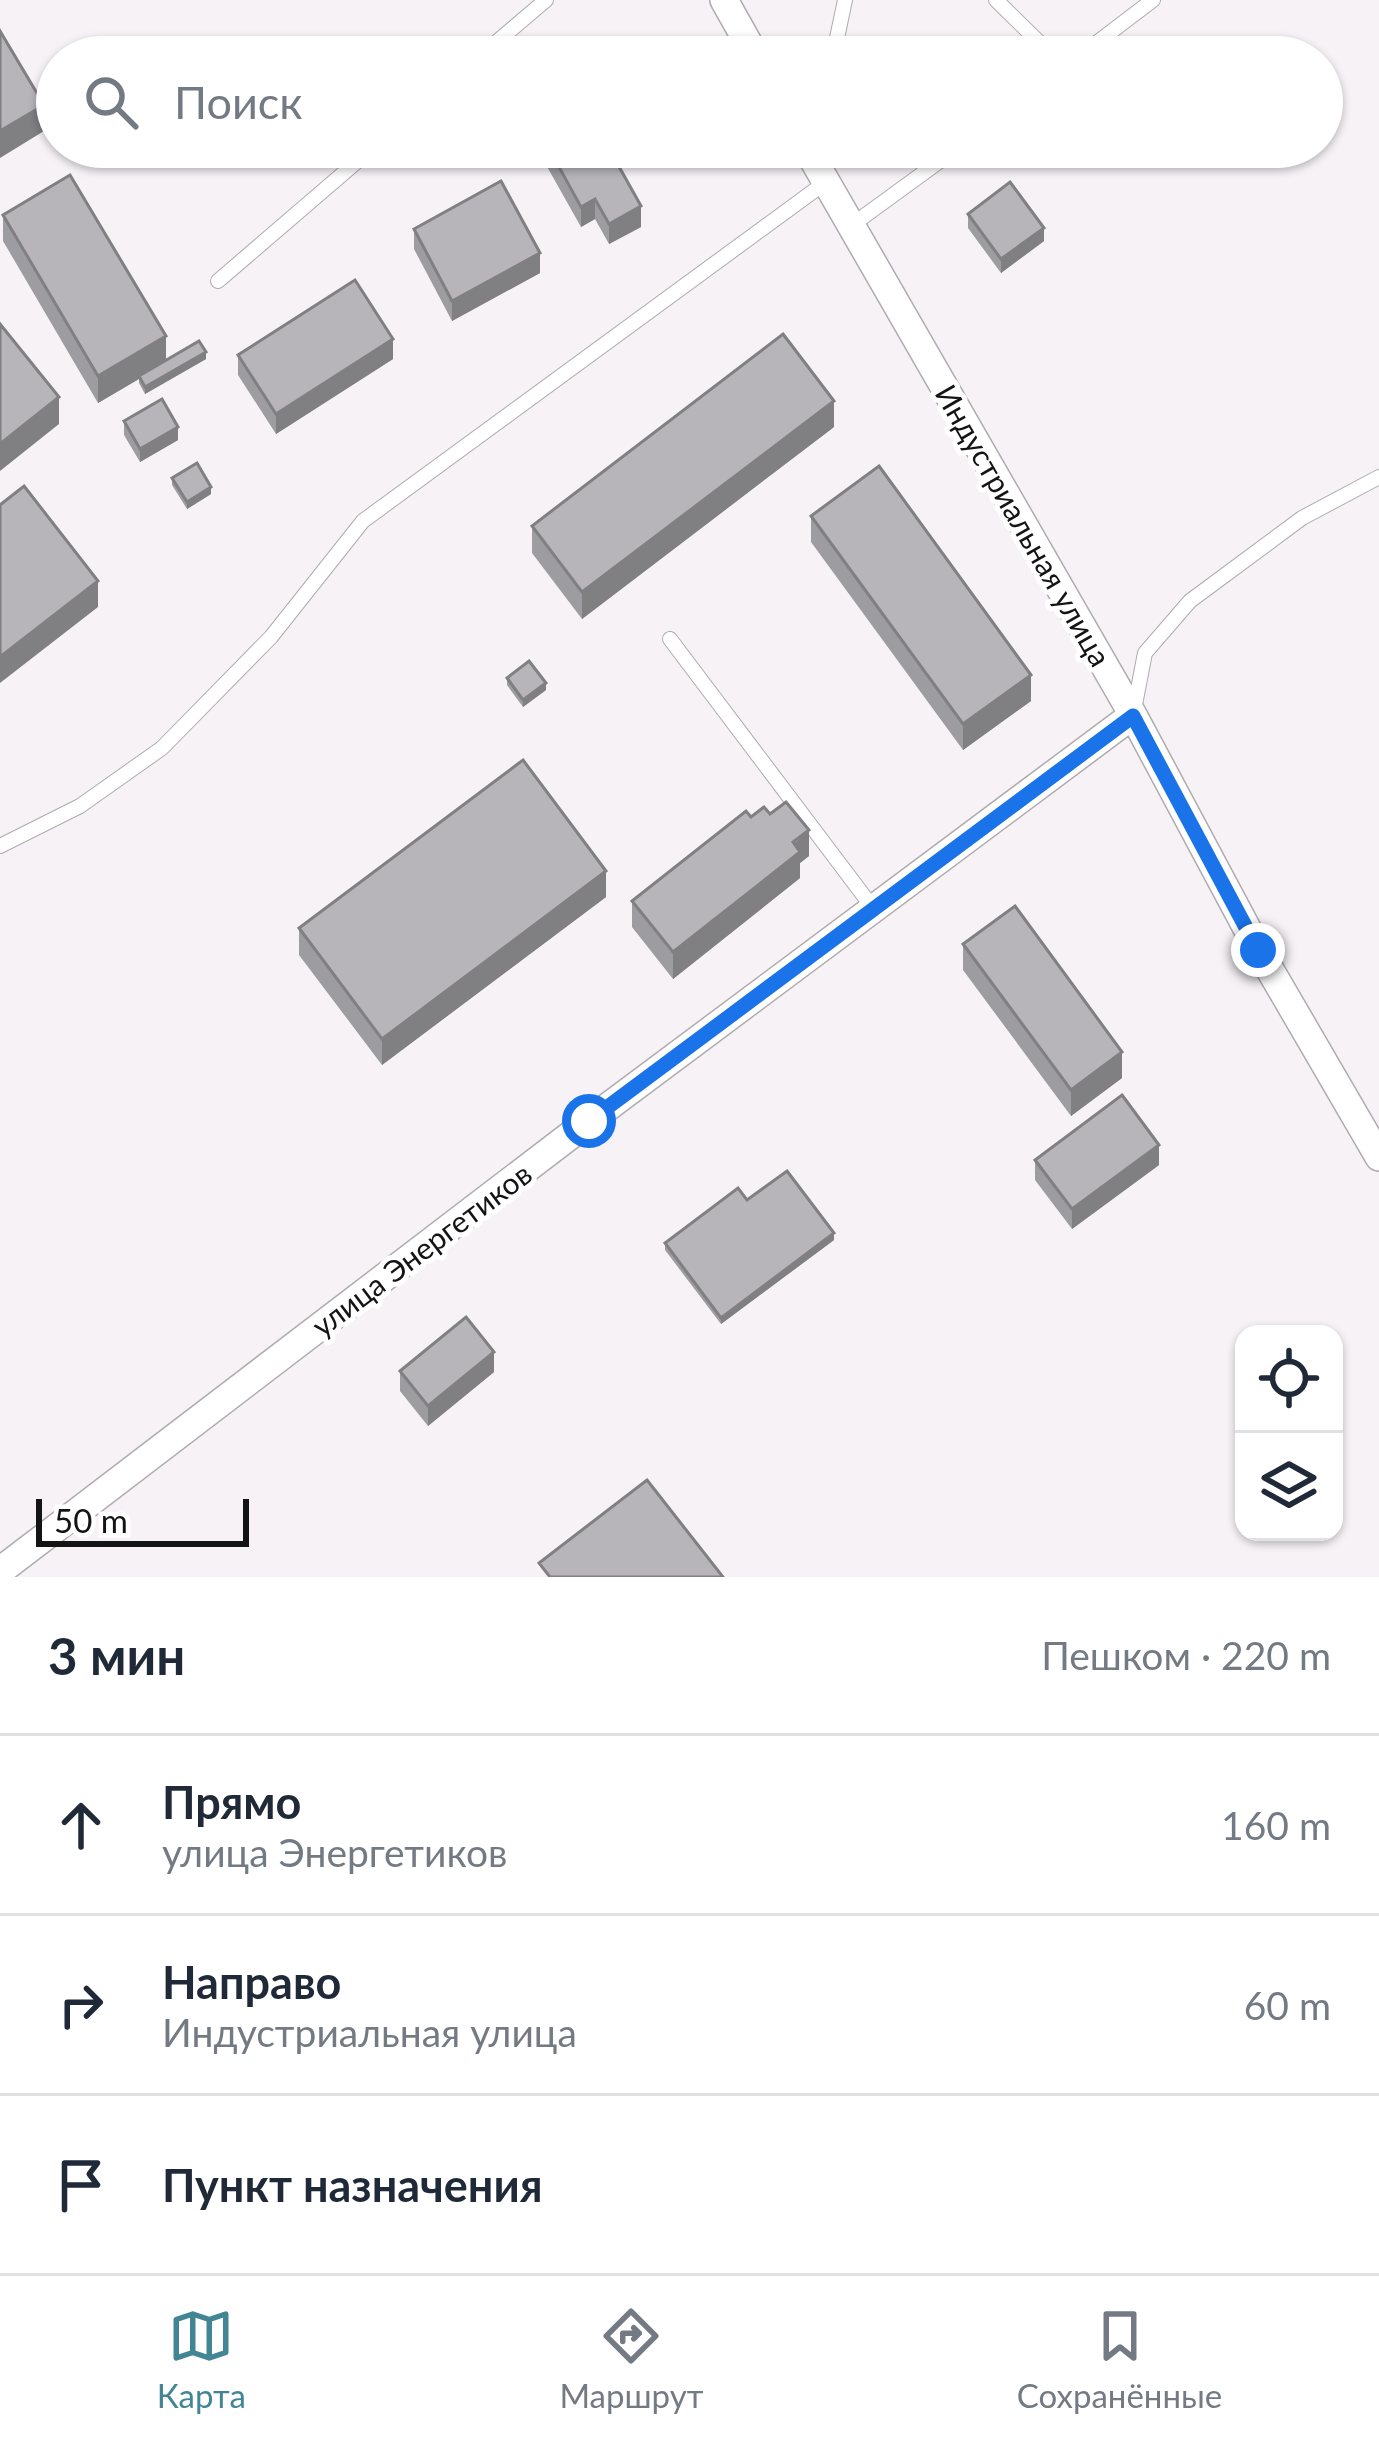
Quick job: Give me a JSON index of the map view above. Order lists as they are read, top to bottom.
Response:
{
  "streets": {
    "street": ["Индустриальная улица", "улица Энергетиков"]
  },
  "crossings": [
    ["Индустриальная улица", "улица Энергетиков"]
  ],
  "scale_bar": "50 m",
  "page": {
    "search": "Поиск",
    "scale": "50 m",
    "heading": ["3 мин", "Пешком · 220 m"],
    "list": [
      ["Прямо", "улица Энергетиков", "160 m"],
      ["Направо", "Индустриальная улица", "60 m"],
      "Пункт назначения"
    ],
    "nav": ["Карта", "Маршрут", "Сохранённые"]
  }
}
